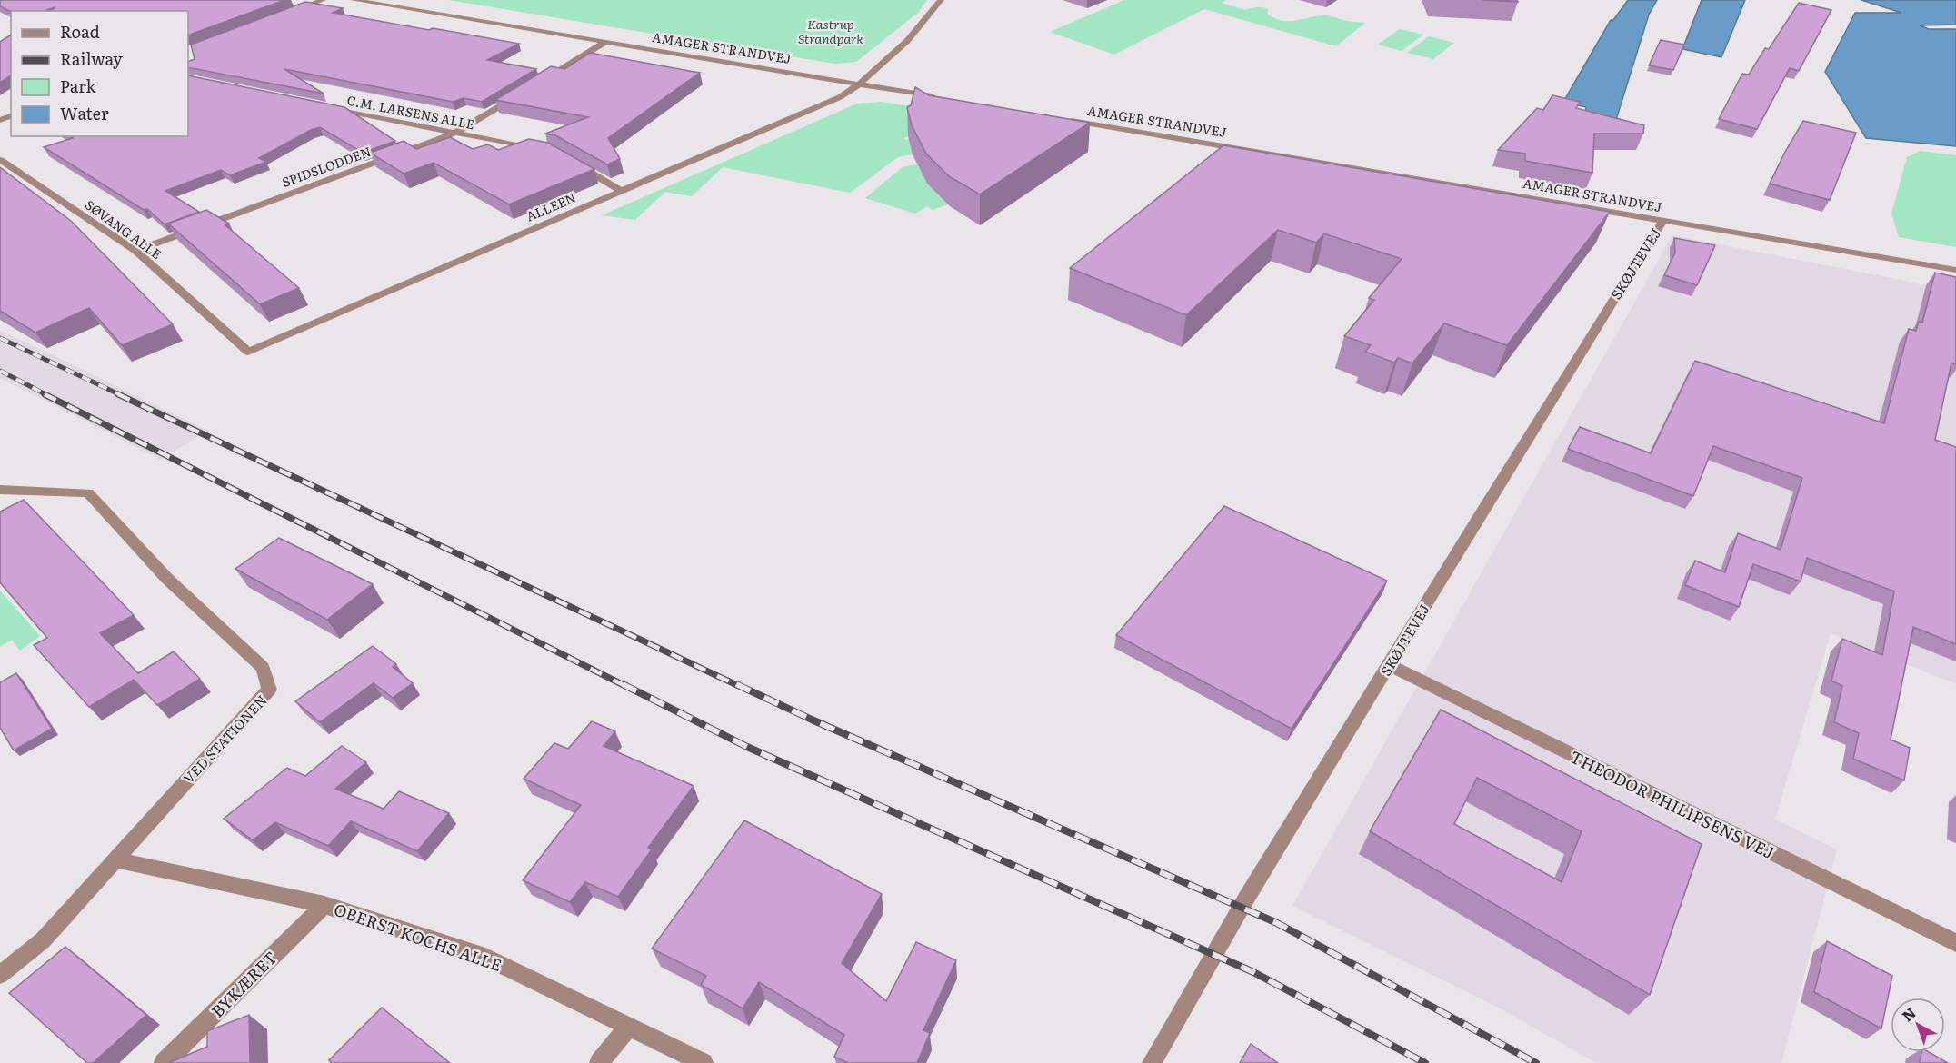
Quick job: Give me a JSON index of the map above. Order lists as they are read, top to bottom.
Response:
{
  "streets": {
    "street": [
      "AMAGER STRANDVEJ",
      "C.M. LARSENS ALLE",
      "SPIDSLODDEN",
      "ALLEEN",
      "SØVANG ALLE",
      "SKØJTEVEJ",
      "VED STATIONEN",
      "THEODOR PHILIPSENS VEJ",
      "OBERST KOCHS ALLE",
      "BYKÆRET"
    ]
  },
  "crossings": [
    ["AMAGER STRANDVEJ", "ALLEEN"],
    ["AMAGER STRANDVEJ", "SKØJTEVEJ"],
    ["C.M. LARSENS ALLE", "SPIDSLODDEN"],
    ["SPIDSLODDEN", "SØVANG ALLE"],
    ["ALLEEN", "SØVANG ALLE"],
    ["SKØJTEVEJ", "THEODOR PHILIPSENS VEJ"],
    ["VED STATIONEN", "OBERST KOCHS ALLE"],
    ["OBERST KOCHS ALLE", "BYKÆRET"]
  ],
  "parks": ["Kastrup Strandpark"],
  "legend": [
    "Road",
    "Railway",
    "Park",
    "Water"
  ],
  "north": "top left"
}
